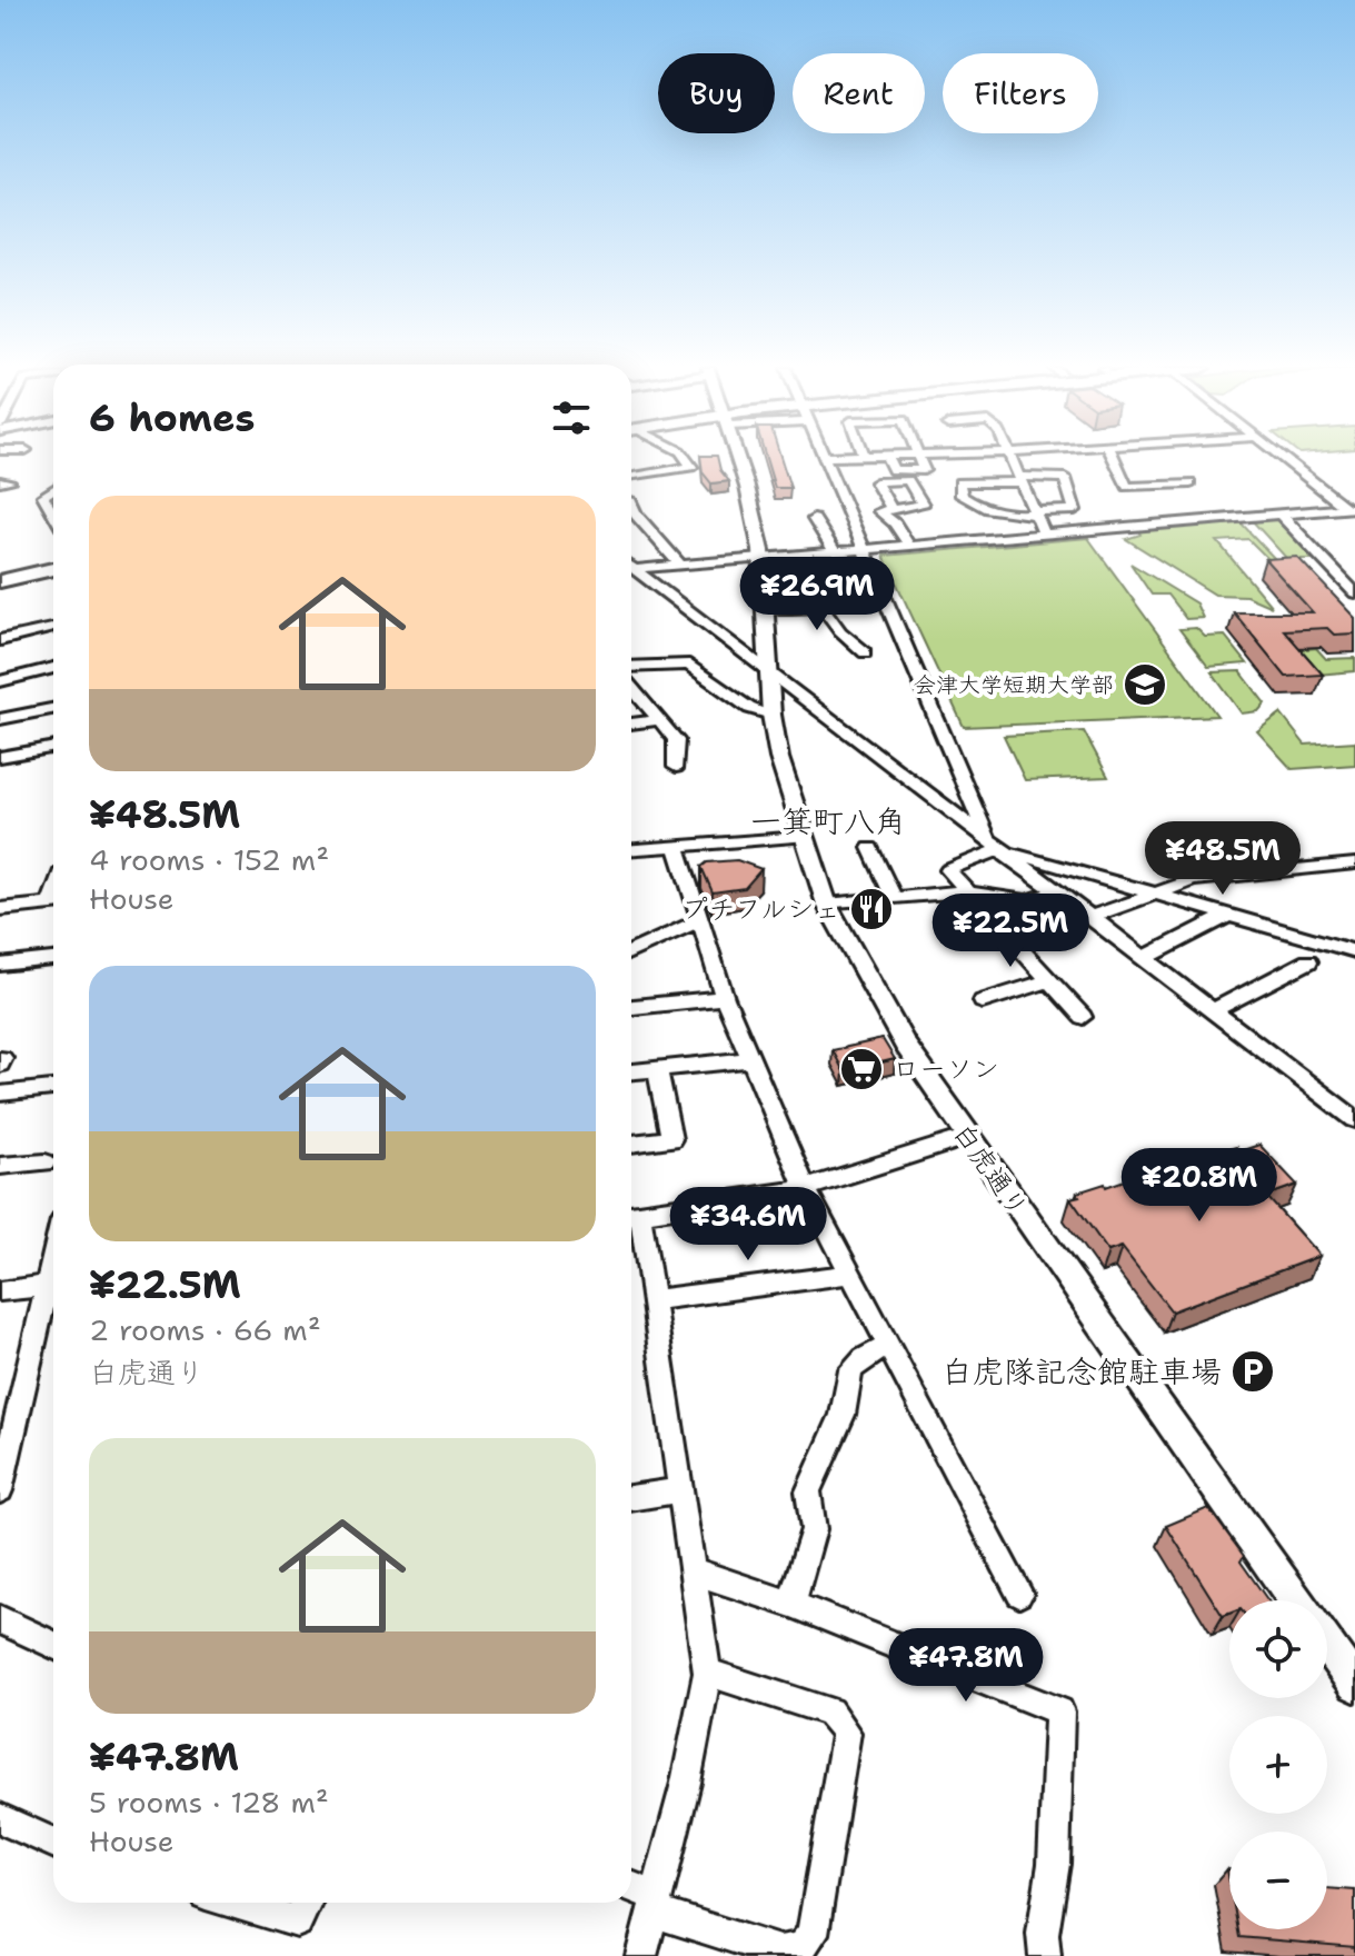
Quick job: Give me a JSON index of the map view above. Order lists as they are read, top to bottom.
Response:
{
  "streets": {
    "street": ["白虎通り"]
  },
  "districts": ["一箕町八角"],
  "places": {
    "school or university": ["会津大学短期大学部"],
    "restaurant": ["プチフルシェ"],
    "supermarket": ["ローソン"],
    "parking": ["白虎隊記念館駐車場"]
  },
  "page": {
    "chip": ["Buy", "Rent", "Filters"],
    "heading": "6 homes",
    "list": [
      {
        "name": "¥48.5M",
        "note": "4 rooms · 152 m² · House"
      },
      {
        "name": "¥22.5M",
        "note": "2 rooms · 66 m² · 白虎通り"
      },
      {
        "name": "¥47.8M",
        "note": "5 rooms · 128 m² · House"
      }
    ],
    "price": [
      "¥26.9M",
      "¥48.5M",
      "¥22.5M",
      "¥20.8M",
      "¥34.6M",
      "¥47.8M"
    ],
    "map_buttons": ["+", "−"]
  }
}
